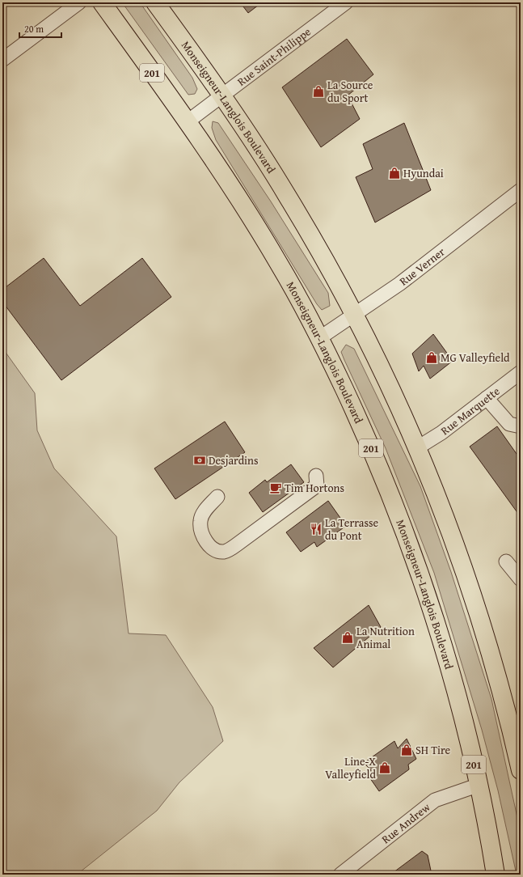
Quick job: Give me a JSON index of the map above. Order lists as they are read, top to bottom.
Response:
{
  "streets": {
    "highway": ["201", "Monseigneur-Langlois Boulevard"],
    "street": [
      "Rue Saint-Philippe",
      "Rue Verner",
      "Rue Marquette",
      "Rue Andrew"
    ]
  },
  "crossings": [
    ["Rue Saint-Philippe", "Monseigneur-Langlois Boulevard"],
    ["Monseigneur-Langlois Boulevard", "Rue Verner"],
    ["Monseigneur-Langlois Boulevard", "Rue Marquette"],
    ["Monseigneur-Langlois Boulevard", "Rue Andrew"]
  ],
  "places": {
    "shop": [
      "La Source du Sport",
      "Hyundai",
      "MG Valleyfield",
      "La Nutrition Animal",
      "SH Tire",
      "Line-X Valleyfield"
    ],
    "bank": ["Desjardins"],
    "cafe": ["Tim Hortons"],
    "restaurant": ["La Terrasse du Pont"]
  },
  "scale_bar": "20 m"
}
